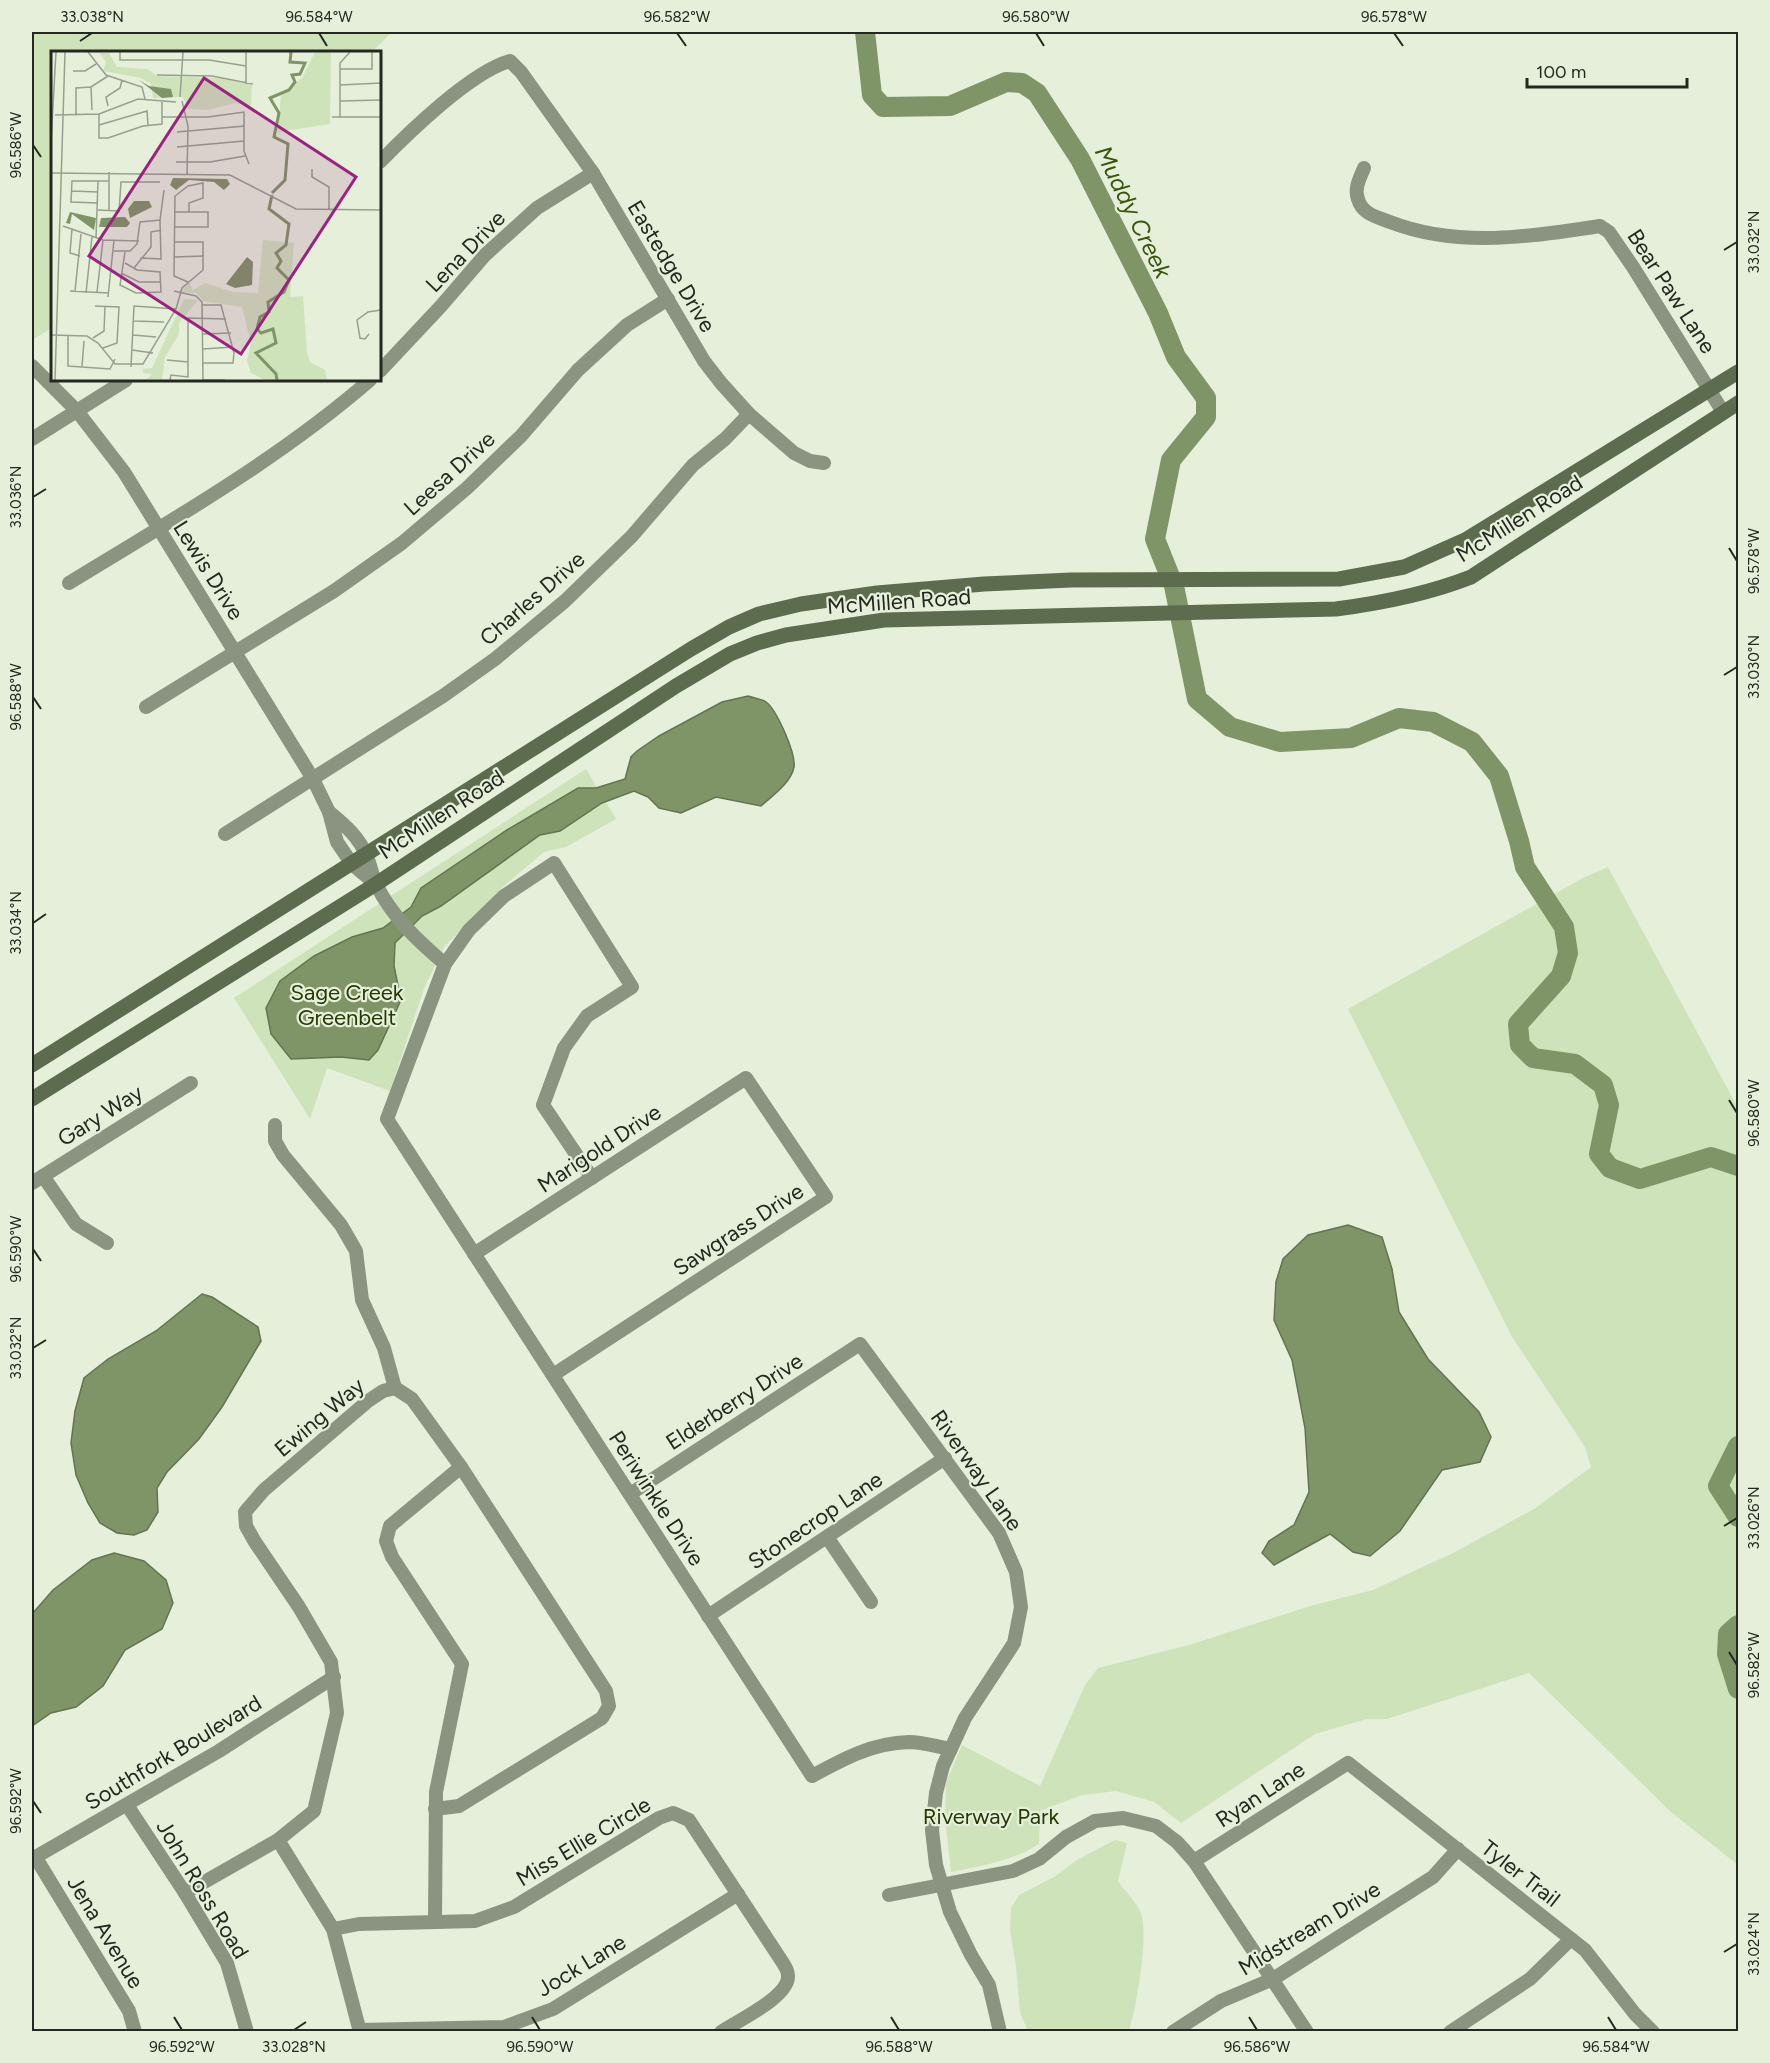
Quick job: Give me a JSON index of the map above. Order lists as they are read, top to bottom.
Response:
{
  "streets": {
    "main road": ["McMillen Road"],
    "street": [
      "Lena Drive",
      "Eastedge Drive",
      "Bear Paw Lane",
      "Leesa Drive",
      "Lewis Drive",
      "Charles Drive",
      "Gary Way",
      "Marigold Drive",
      "Sawgrass Drive",
      "Elderberry Drive",
      "Ewing Way",
      "Riverway Lane",
      "Periwinkle Drive",
      "Stonecrop Lane",
      "Southfork Boulevard",
      "Ryan Lane",
      "Miss Ellie Circle",
      "Tyler Trail",
      "John Ross Road",
      "Midstream Drive",
      "Jena Avenue",
      "Jock Lane"
    ]
  },
  "crossings": [
    ["Lena Drive", "Eastedge Drive"],
    ["Eastedge Drive", "Leesa Drive"],
    ["Eastedge Drive", "Charles Drive"],
    ["Bear Paw Lane", "McMillen Road"],
    ["Leesa Drive", "Lewis Drive"],
    ["McMillen Road", "Lewis Drive"],
    ["Lewis Drive", "Charles Drive"],
    ["Lewis Drive", "Periwinkle Drive"],
    ["Marigold Drive", "Sawgrass Drive"],
    ["Marigold Drive", "Periwinkle Drive"],
    ["Sawgrass Drive", "Periwinkle Drive"],
    ["Elderberry Drive", "Riverway Lane"],
    ["Elderberry Drive", "Periwinkle Drive"],
    ["Ewing Way", "Southfork Boulevard"],
    ["Ewing Way", "John Ross Road"],
    ["Riverway Lane", "Periwinkle Drive"],
    ["Riverway Lane", "Stonecrop Lane"],
    ["Periwinkle Drive", "Stonecrop Lane"],
    ["Southfork Boulevard", "John Ross Road"],
    ["Southfork Boulevard", "Jena Avenue"],
    ["Ryan Lane", "Tyler Trail"],
    ["Miss Ellie Circle", "Jock Lane"],
    ["Tyler Trail", "Midstream Drive"]
  ],
  "water": ["Muddy Creek"],
  "parks": ["Sage Creek Greenbelt", "Riverway Park"],
  "scale_bar": "100 m",
  "coordinates": [
    "33.038°N",
    "96.584°W",
    "96.582°W",
    "96.580°W",
    "96.578°W",
    "96.586°W",
    "33.032°N",
    "33.036°N",
    "33.030°N",
    "96.588°W",
    "33.034°N",
    "96.590°W",
    "33.026°N",
    "96.592°W",
    "33.024°N",
    "33.028°N"
  ]
}
